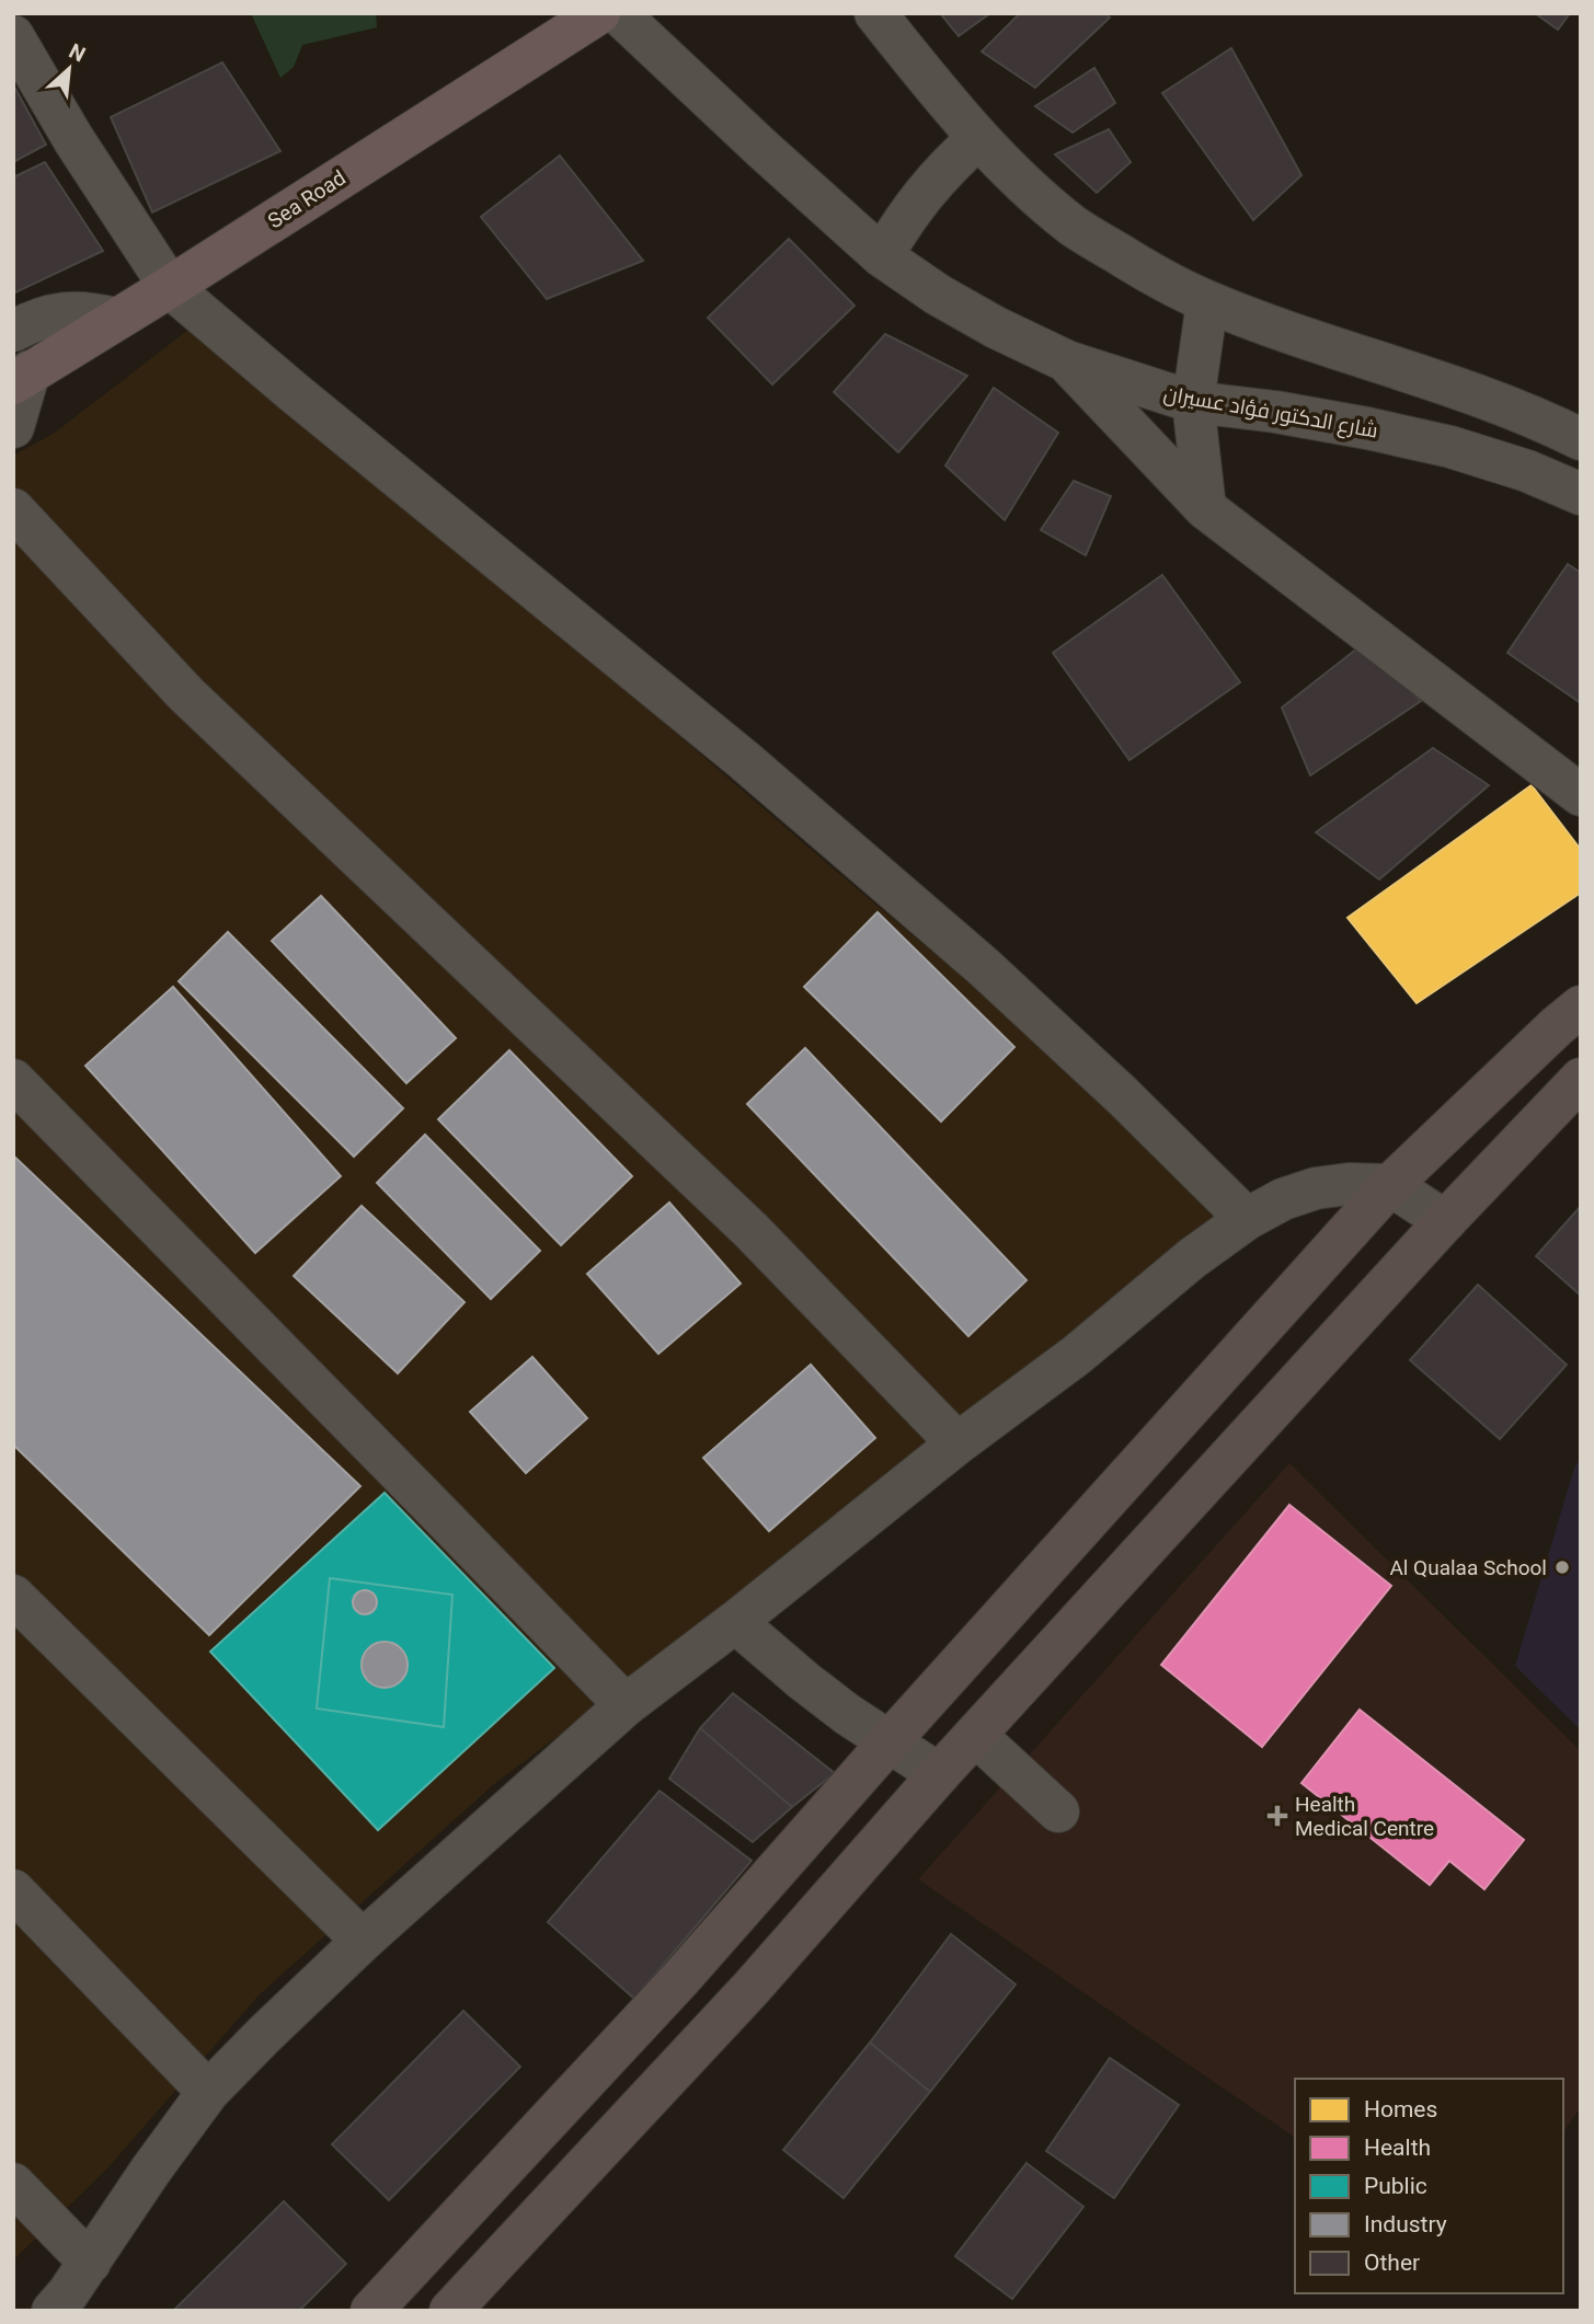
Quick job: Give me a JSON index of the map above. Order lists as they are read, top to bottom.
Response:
{
  "streets": {
    "highway": ["Sea Road"],
    "street": ["شارع الدكتور فؤاد عسيران"]
  },
  "places": {
    "other": ["Al Qualaa School"],
    "health": ["Health Medical Centre"]
  },
  "legend": [
    "Homes",
    "Health",
    "Public",
    "Industry",
    "Other"
  ],
  "north": "top right"
}
